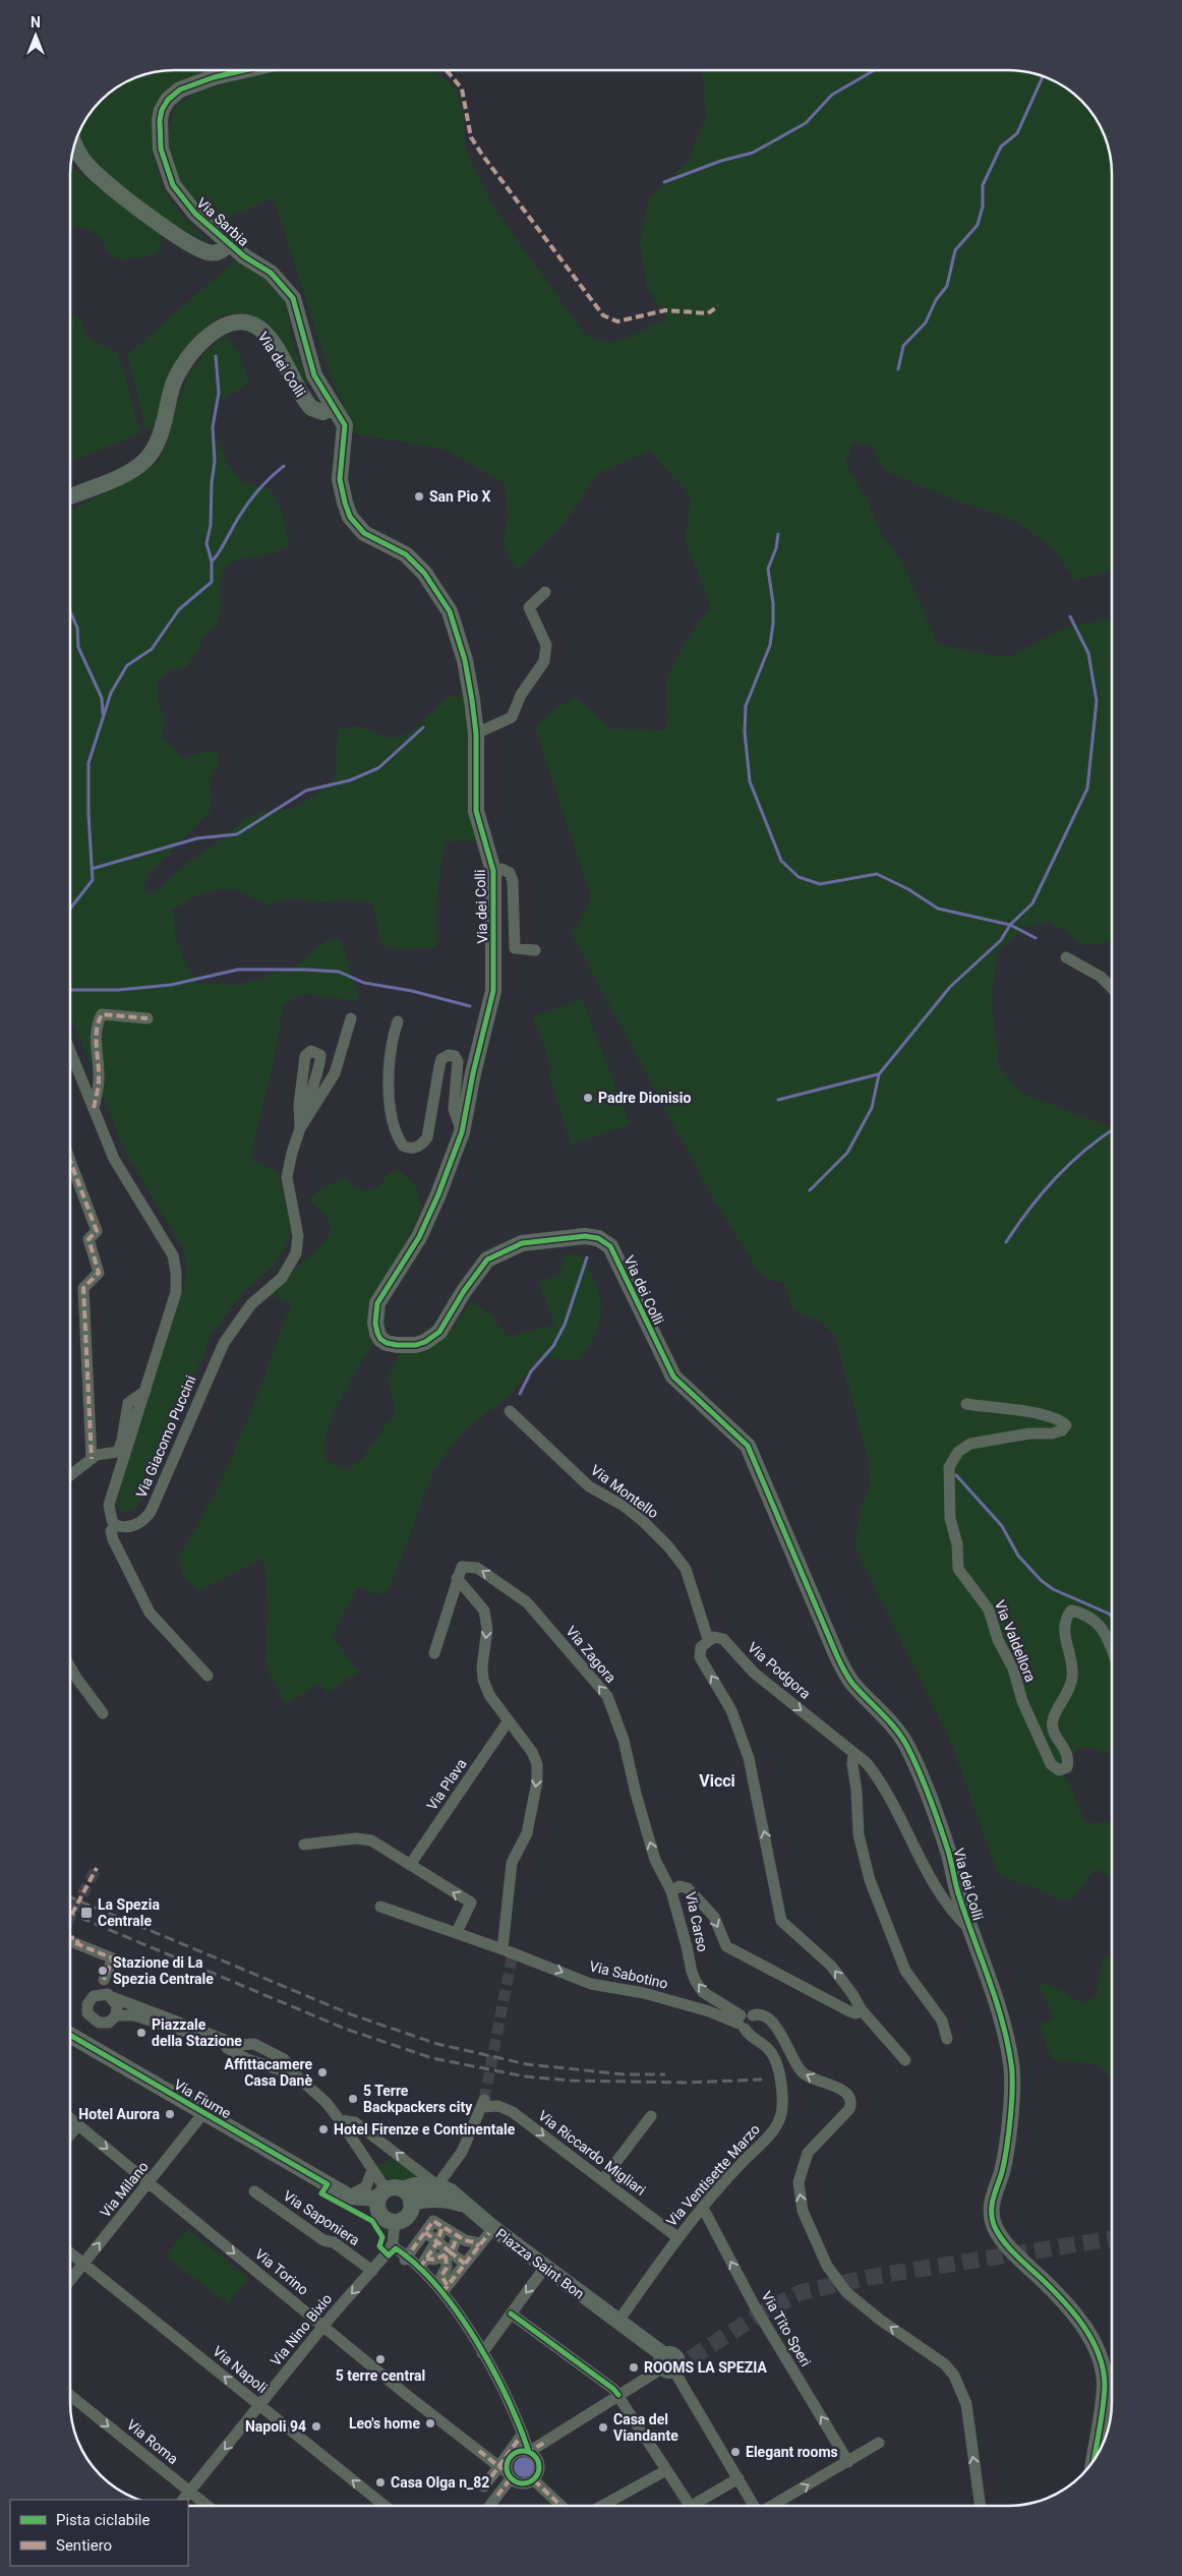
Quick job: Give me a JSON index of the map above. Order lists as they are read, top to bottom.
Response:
{
  "streets": {
    "street": [
      "Via Sarbia",
      "Via dei Colli",
      "Via Giacomo Puccini",
      "Via Montello",
      "Via Valdellora",
      "Via Zagora",
      "Via Podgora",
      "Via Plava",
      "Via Carso",
      "Via Sabotino",
      "Via Fiume",
      "Via Riccardo Migliari",
      "Via Ventisette Marzo",
      "Via Milano",
      "Via Saponiera",
      "Piazza Saint Bon",
      "Via Torino",
      "Via Tito Speri",
      "Via Nino Bixio",
      "Via Napoli",
      "Via Roma"
    ]
  },
  "crossings": [
    ["Via Sarbia", "Via dei Colli"],
    ["Via dei Colli", "Via Podgora"],
    ["Via Montello", "Via Podgora"],
    ["Via Zagora", "Via Carso"],
    ["Via Carso", "Via Sabotino"],
    ["Via Carso", "Via Ventisette Marzo"],
    ["Via Sabotino", "Via Ventisette Marzo"],
    ["Via Fiume", "Via Milano"],
    ["Via Fiume", "Piazza Saint Bon"],
    ["Via Fiume", "Via Nino Bixio"],
    ["Via Riccardo Migliari", "Via Ventisette Marzo"],
    ["Via Riccardo Migliari", "Piazza Saint Bon"],
    ["Via Ventisette Marzo", "Piazza Saint Bon"],
    ["Via Ventisette Marzo", "Via Tito Speri"],
    ["Via Milano", "Via Torino"],
    ["Via Milano", "Via Napoli"],
    ["Via Saponiera", "Via Nino Bixio"],
    ["Piazza Saint Bon", "Via Nino Bixio"],
    ["Via Torino", "Via Nino Bixio"],
    ["Via Nino Bixio", "Via Napoli"],
    ["Via Nino Bixio", "Via Roma"]
  ],
  "one_way": [
    "Via Zagora",
    "Via Podgora",
    "Via Sabotino",
    "Via Milano",
    "Via Torino",
    "Via Nino Bixio",
    "Via Napoli",
    "Via Roma"
  ],
  "districts": ["Vicci"],
  "places": {
    "other": [
      "San Pio X",
      "Padre Dionisio",
      "Stazione di La Spezia Centrale",
      "Piazzale della Stazione",
      "Affittacamere Casa Danè",
      "5 Terre Backpackers city",
      "Hotel Aurora",
      "Hotel Firenze e Continentale",
      "5 terre central",
      "ROOMS LA SPEZIA",
      "Leo's home",
      "Napoli 94",
      "Casa del Viandante",
      "Elegant rooms",
      "Casa Olga n_82"
    ],
    "transit": ["La Spezia Centrale"]
  },
  "legend": ["Pista ciclabile", "Sentiero"],
  "north": "top"
}
